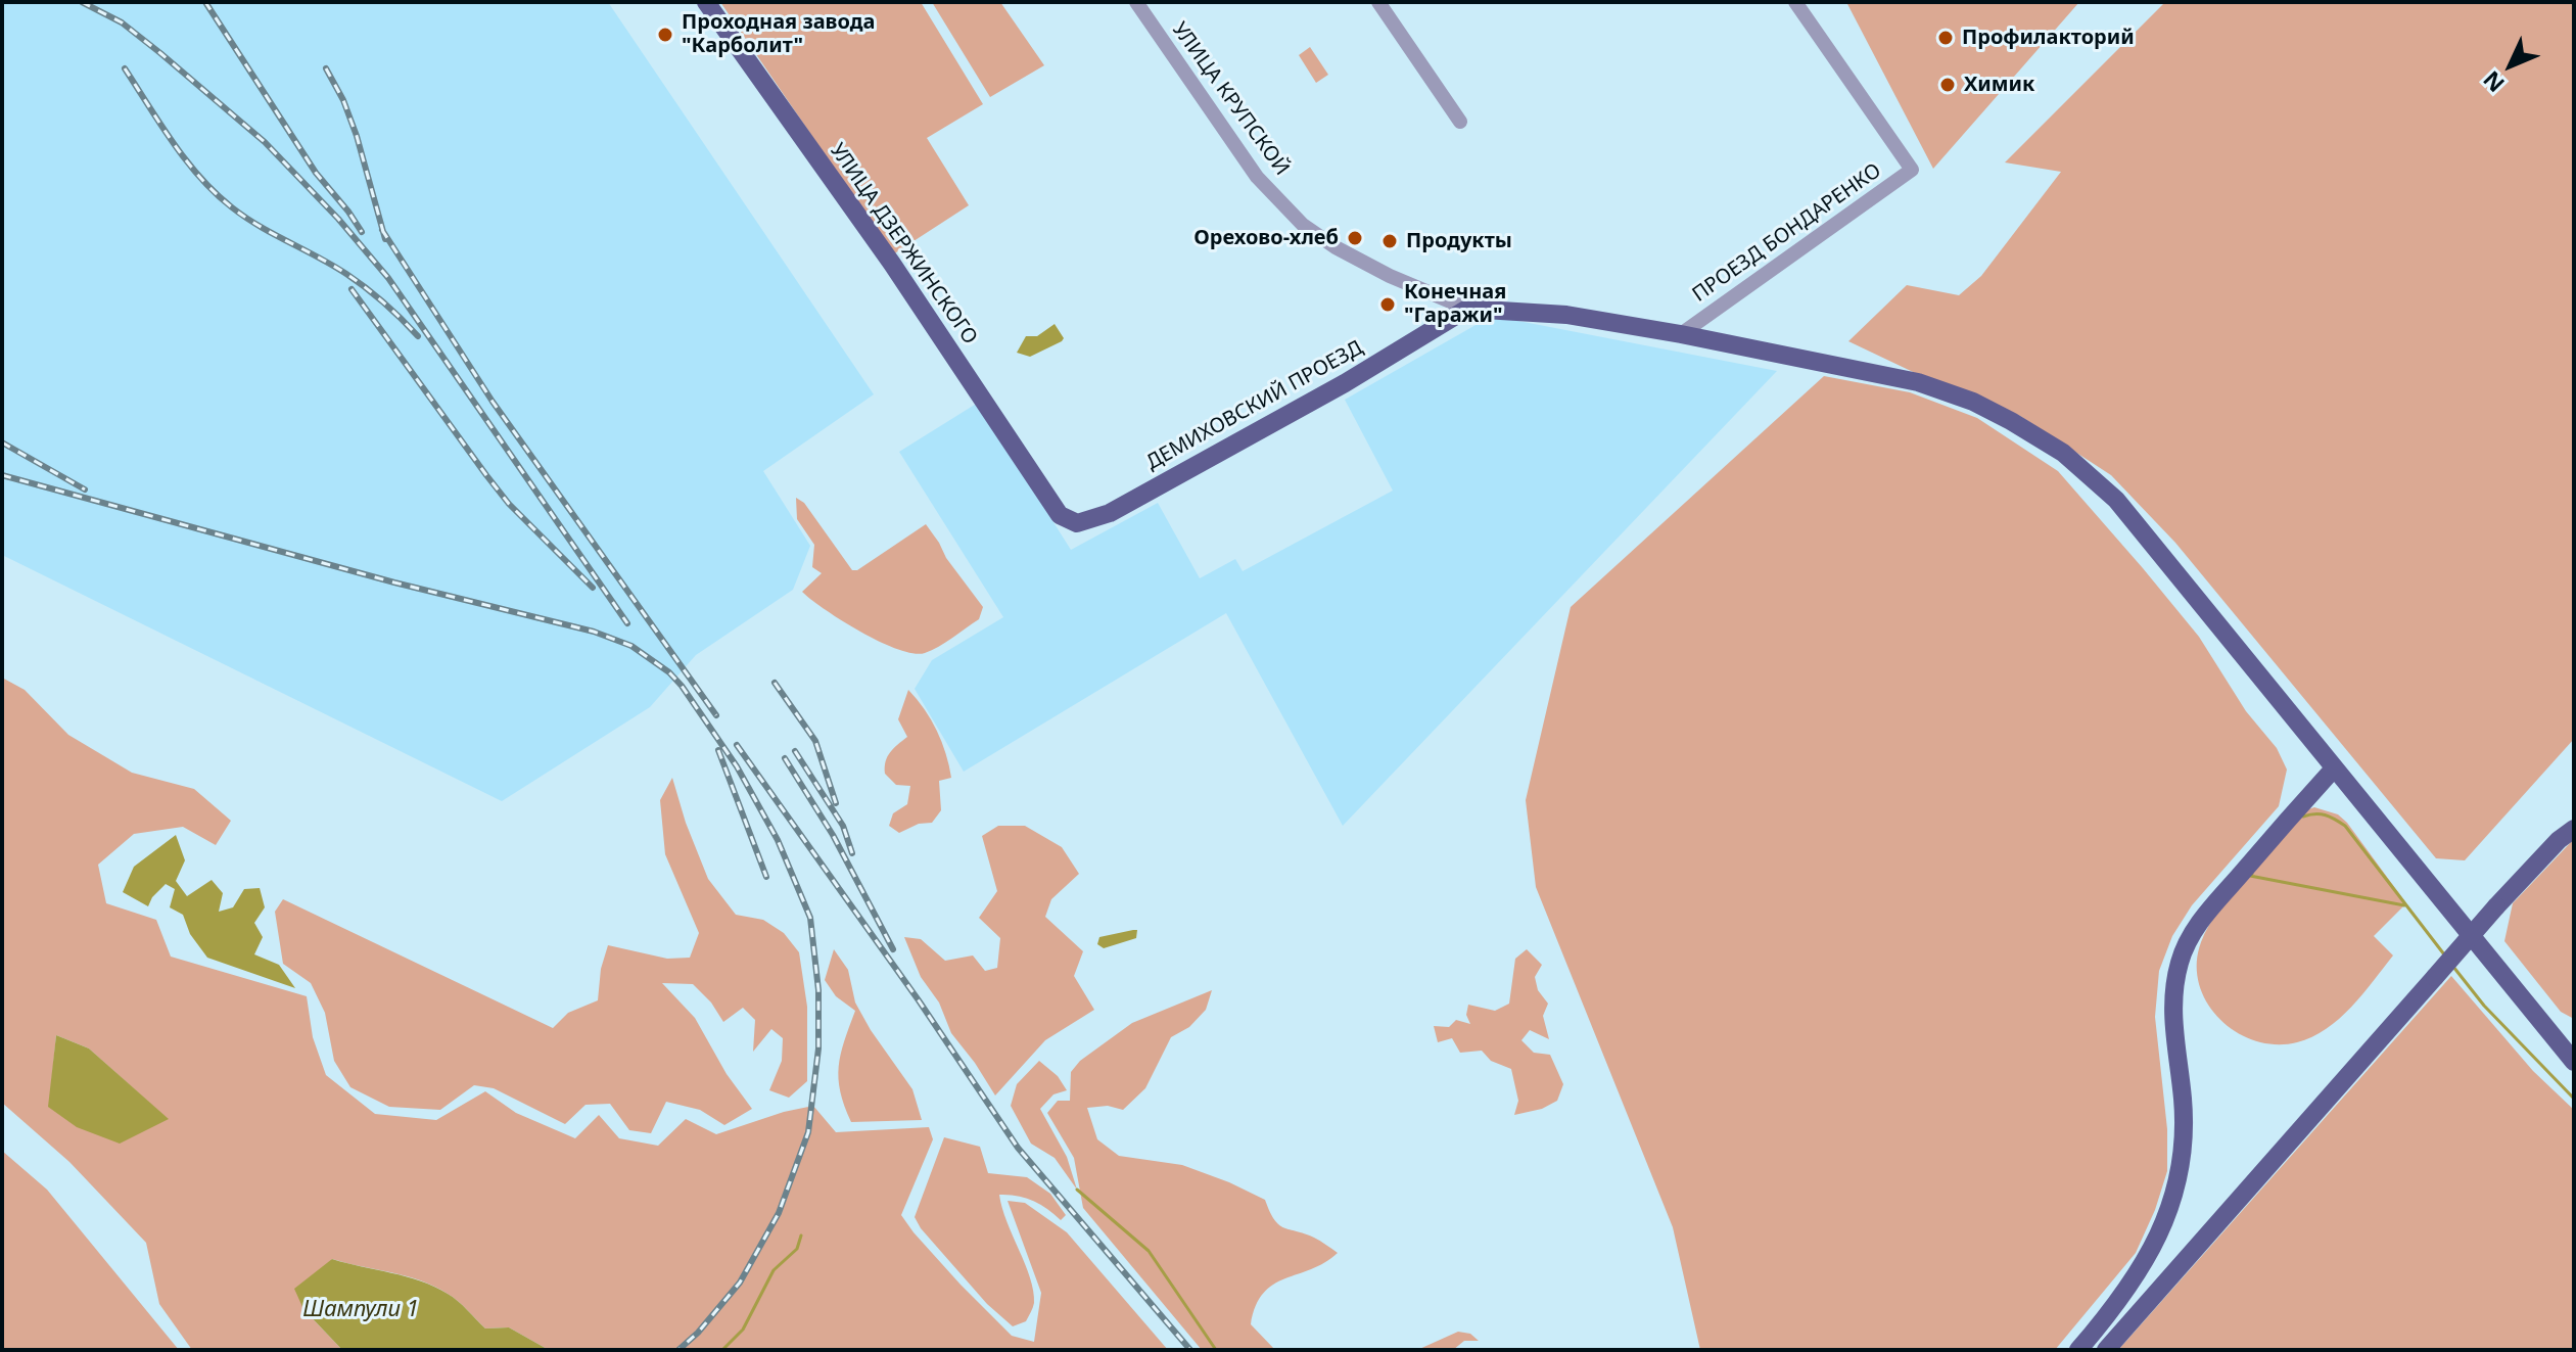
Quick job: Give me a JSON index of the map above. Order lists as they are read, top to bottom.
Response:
{
  "streets": {
    "main road": ["УЛИЦА ДЗЕРЖИНСКОГО", "ДЕМИХОВСКИЙ ПРОЕЗД"],
    "street": ["УЛИЦА КРУПСКОЙ", "ПРОЕЗД БОНДАРЕНКО"]
  },
  "crossings": [
    ["УЛИЦА КРУПСКОЙ", "ДЕМИХОВСКИЙ ПРОЕЗД"],
    ["УЛИЦА ДЗЕРЖИНСКОГО", "ДЕМИХОВСКИЙ ПРОЕЗД"]
  ],
  "water": ["Шампули 1"],
  "places": [
    "Проходная завода \"Карболит\"",
    "Профилакторий",
    "Химик",
    "Орехово-хлеб",
    "Продукты",
    "Конечная \"Гаражи\""
  ],
  "north": "bottom left"
}
